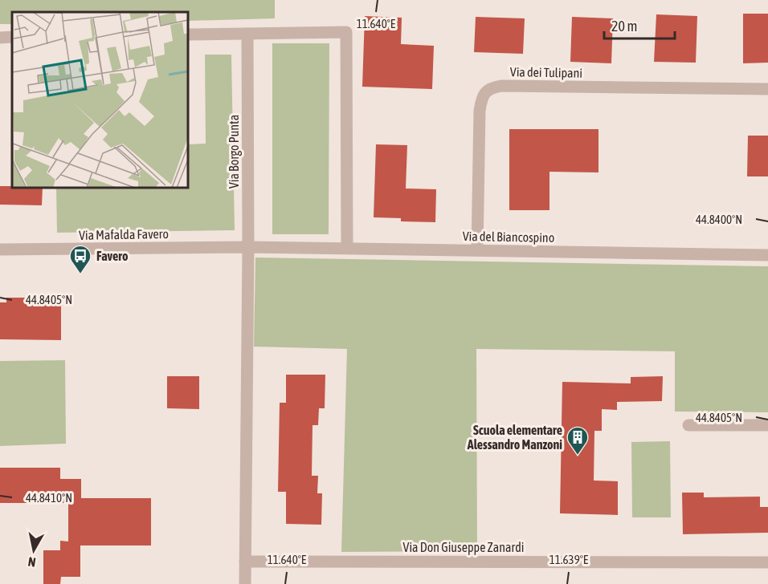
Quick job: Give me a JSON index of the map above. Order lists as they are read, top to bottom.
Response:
{
  "streets": {
    "street": [
      "Via dei Tulipani",
      "Via Borgo Punta",
      "Via Mafalda Favero",
      "Via del Biancospino",
      "Via Don Giuseppe Zanardi"
    ]
  },
  "crossings": [
    ["Via dei Tulipani", "Via del Biancospino"],
    ["Via Borgo Punta", "Via Mafalda Favero"],
    ["Via Borgo Punta", "Via del Biancospino"],
    ["Via Borgo Punta", "Via Don Giuseppe Zanardi"],
    ["Via Mafalda Favero", "Via del Biancospino"]
  ],
  "places": {
    "bus stop": ["Favero"],
    "building": ["Scuola elementare Alessandro Manzoni"]
  },
  "scale_bar": "20 m",
  "north": "bottom",
  "coordinates": [
    "11.640°E",
    "44.8400°N",
    "44.8405°N",
    "44.8410°N",
    "11.639°E"
  ]
}
